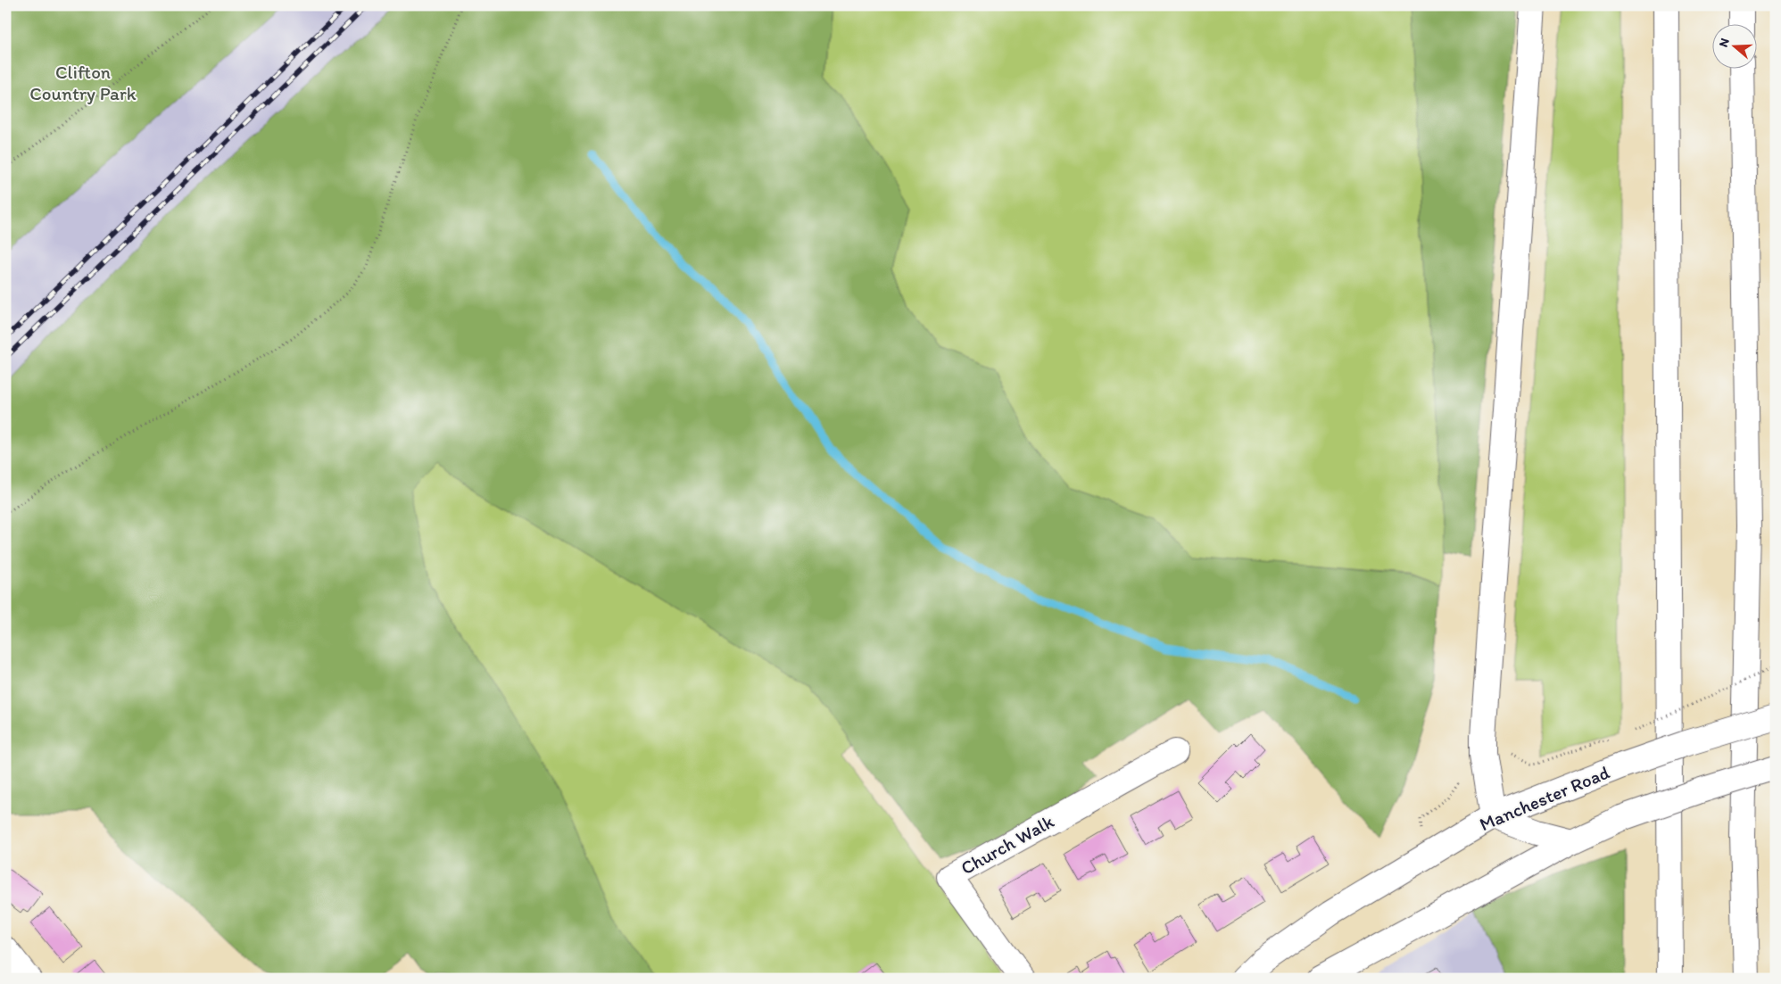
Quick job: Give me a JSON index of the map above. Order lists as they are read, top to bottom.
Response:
{
  "streets": {
    "main road": ["Manchester Road", "Church Walk"]
  },
  "parks": ["Clifton Country Park"],
  "north": "left"
}
